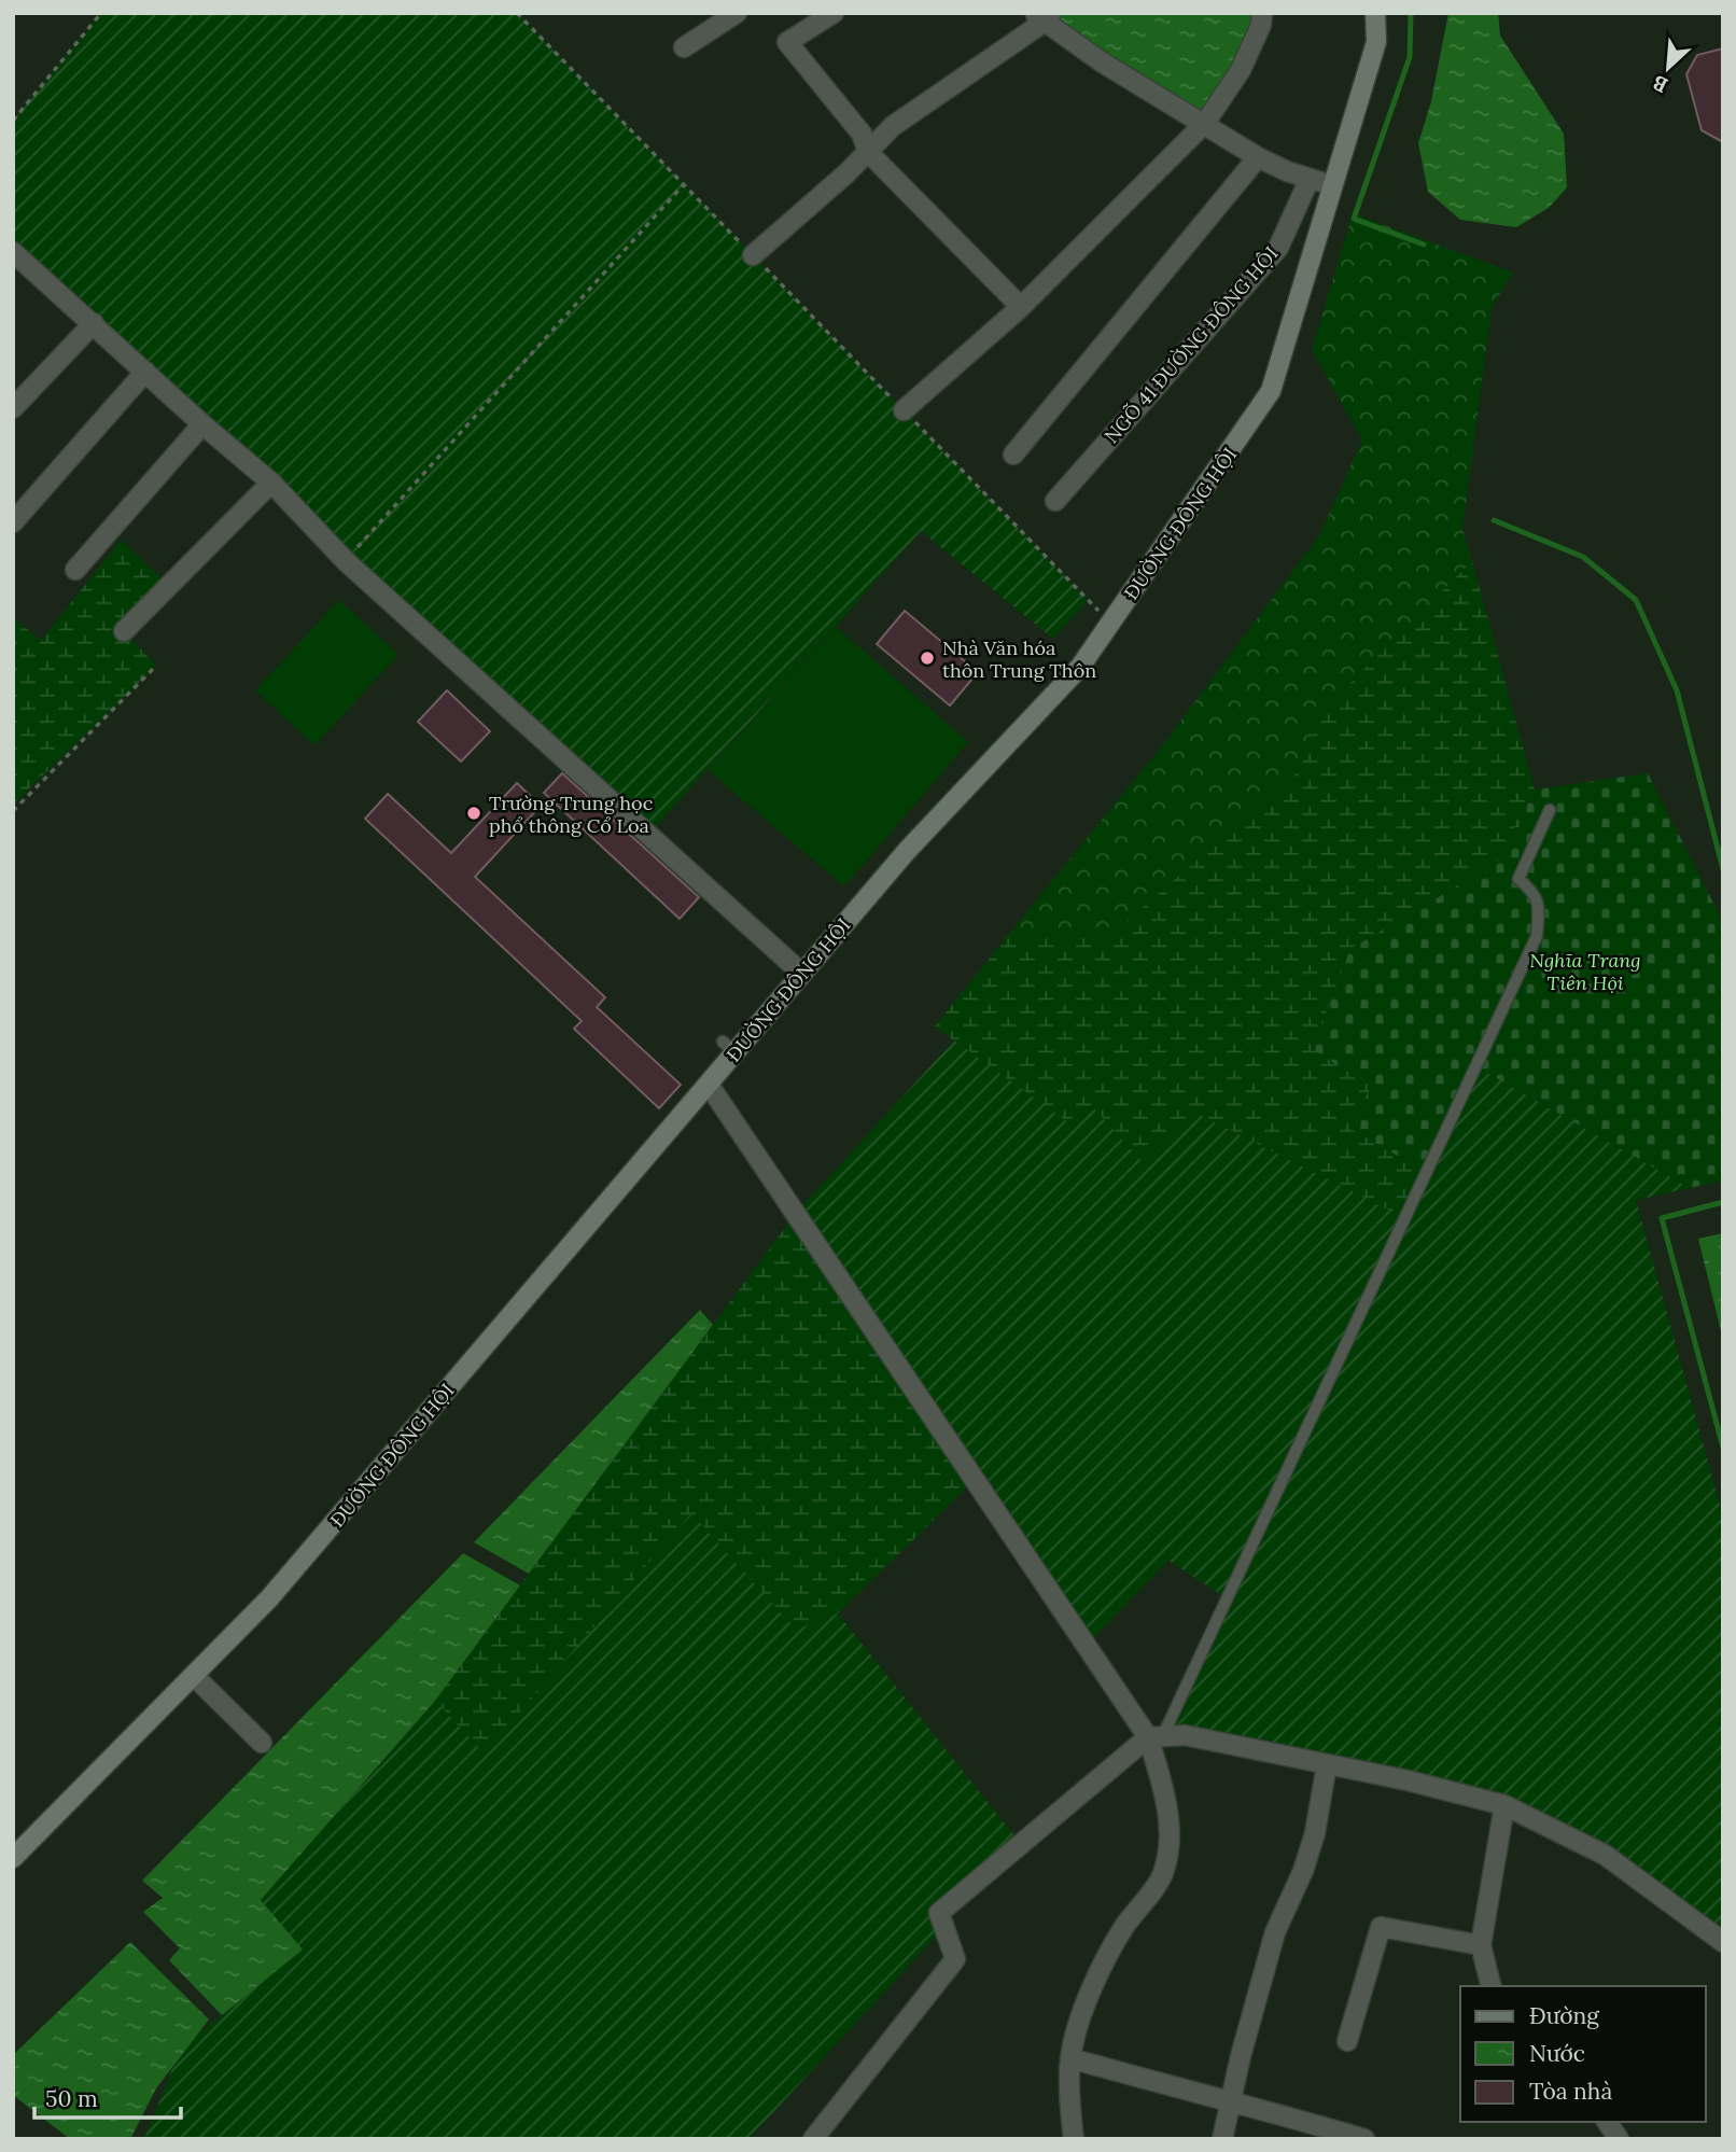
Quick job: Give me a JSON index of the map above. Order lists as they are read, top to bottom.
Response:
{
  "streets": {
    "street": ["NGÕ 41 ĐƯỜNG ĐÔNG HỘI", "ĐƯỜNG ĐÔNG HỘI"]
  },
  "parks": ["Nghĩa Trang Tiên Hội"],
  "places": ["Nhà Văn hóa thôn Trung Thôn", "Trường Trung học phổ thông Cổ Loa"],
  "legend": ["Đường", "Nước", "Tòa nhà"],
  "scale_bar": "50 m",
  "north": "bottom left"
}
